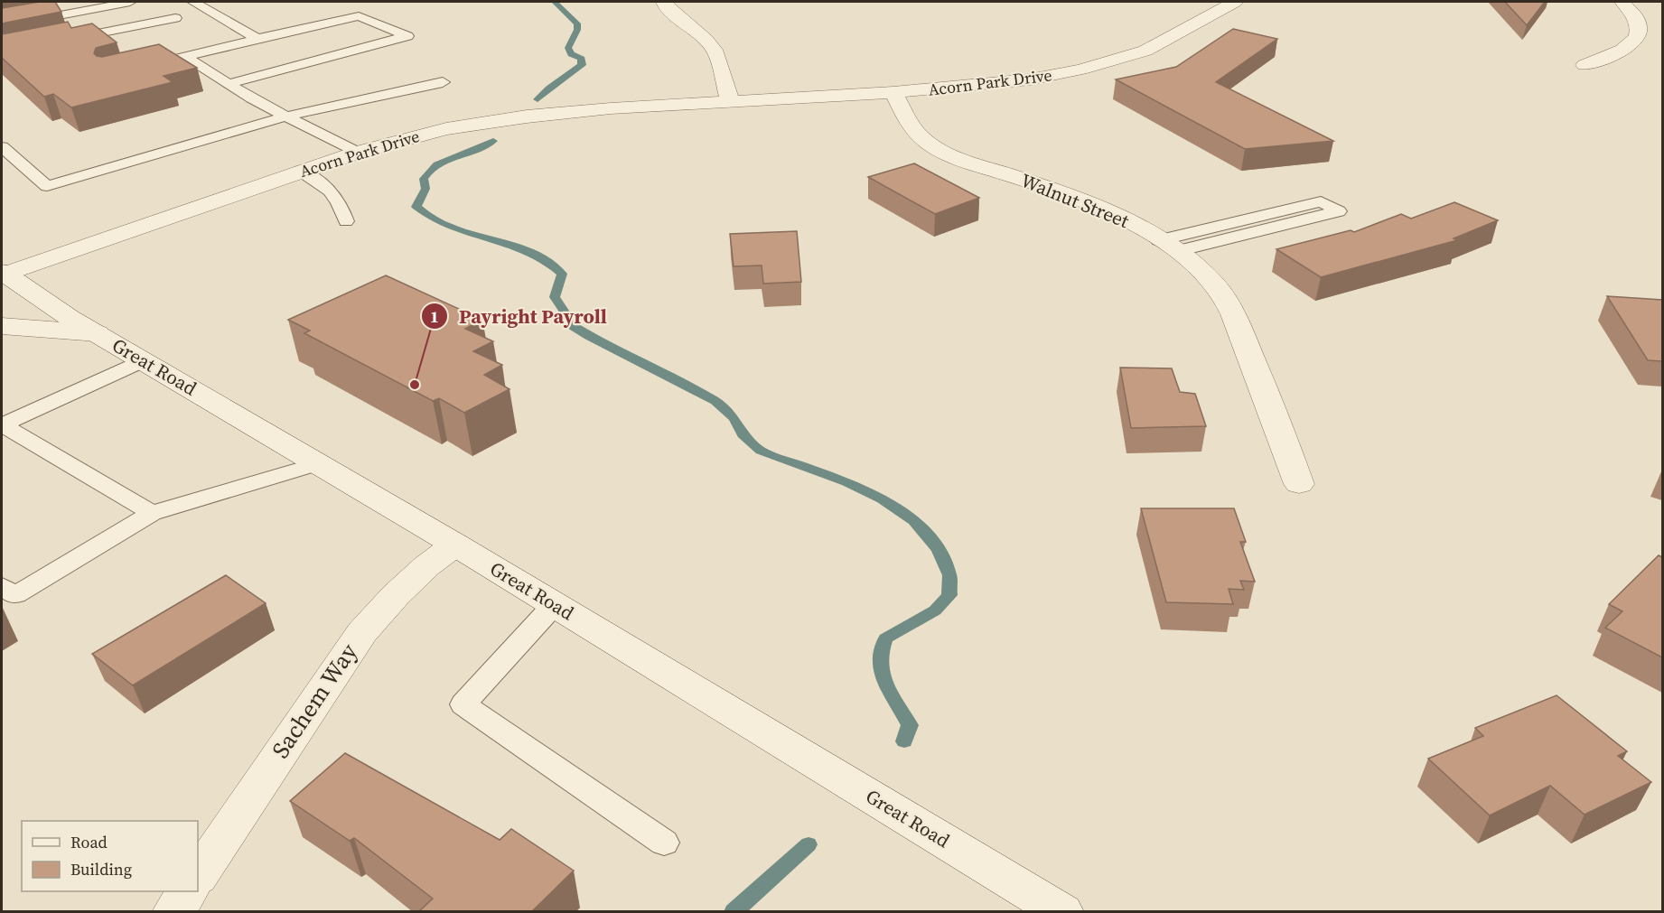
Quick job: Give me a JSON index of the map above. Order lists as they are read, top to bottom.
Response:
{
  "streets": {
    "street": [
      "Acorn Park Drive",
      "Walnut Street",
      "Great Road",
      "Sachem Way"
    ]
  },
  "crossings": [
    ["Acorn Park Drive", "Walnut Street"],
    ["Acorn Park Drive", "Great Road"],
    ["Great Road", "Sachem Way"]
  ],
  "places": ["Payright Payroll"],
  "legend": ["Road", "Building"]
}
